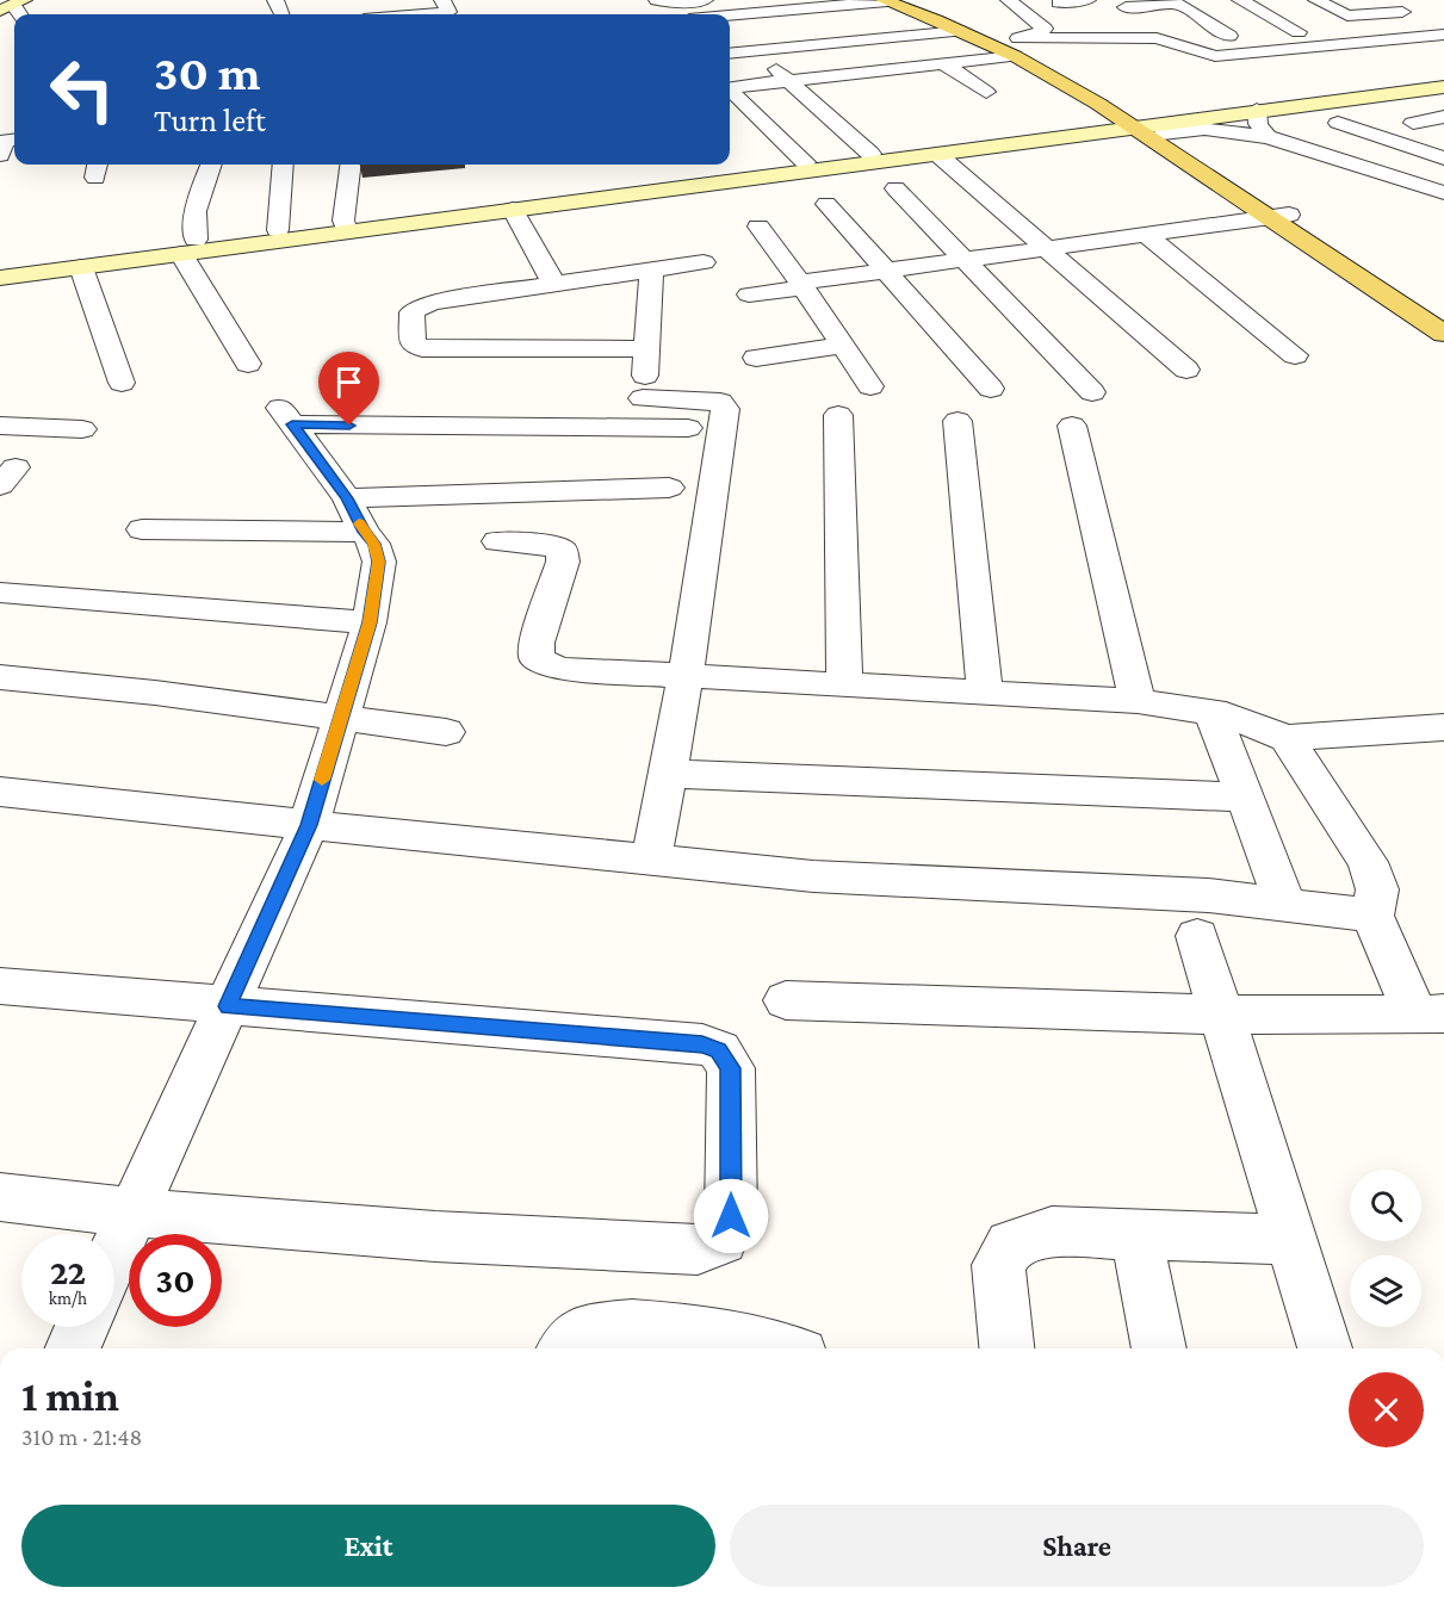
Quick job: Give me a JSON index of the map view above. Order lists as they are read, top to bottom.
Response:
{
  "page": {
    "turn": ["30 m", "Turn left"],
    "speed": "22 km/h",
    "limit": "30",
    "heading": ["1 min", "310 m · 21:48"],
    "buttons": ["Exit", "Share"]
  }
}
